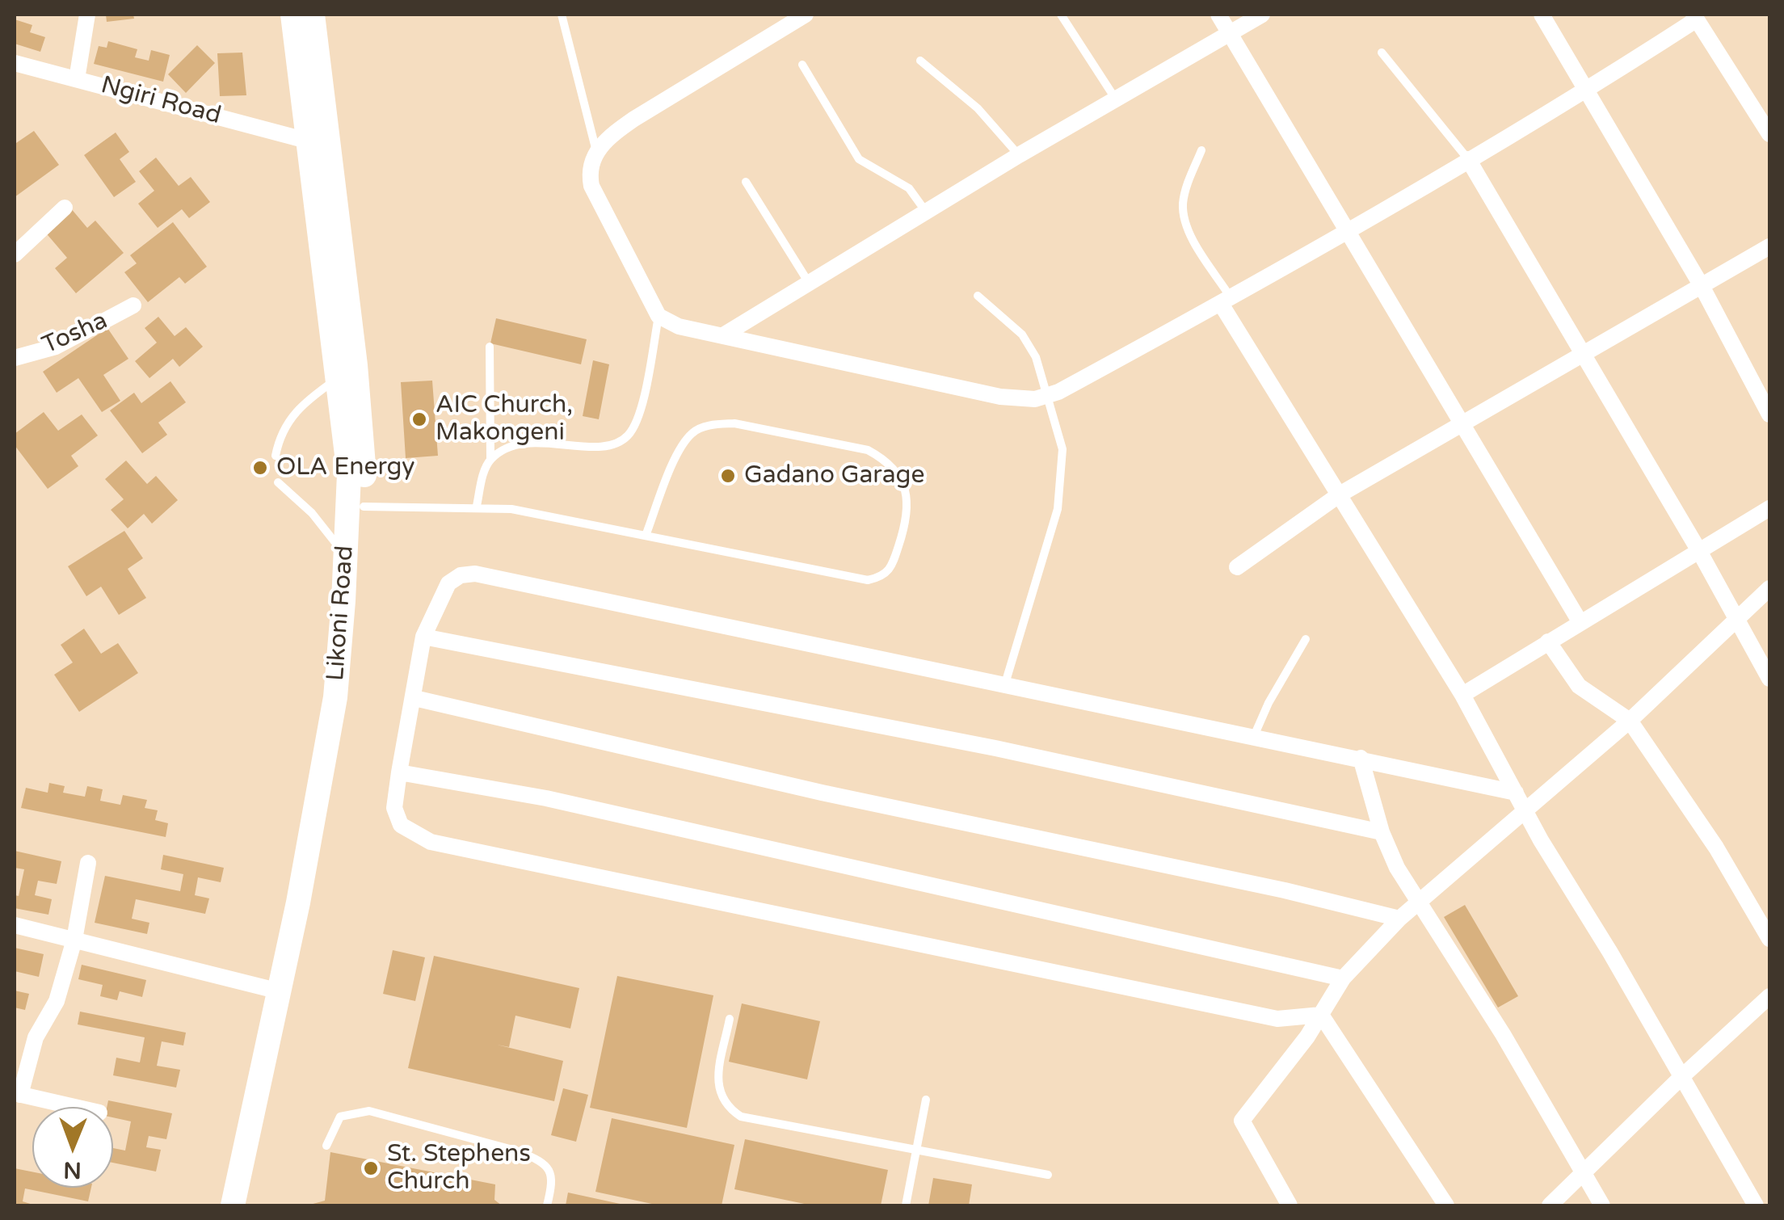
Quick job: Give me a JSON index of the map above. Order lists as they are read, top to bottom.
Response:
{
  "streets": {
    "street": ["Ngiri Road", "Tosha", "Likoni Road"]
  },
  "crossings": [
    ["Ngiri Road", "Likoni Road"]
  ],
  "places": [
    "AIC Church, Makongeni",
    "OLA Energy",
    "Gadano Garage",
    "St. Stephens Church"
  ],
  "north": "bottom"
}
